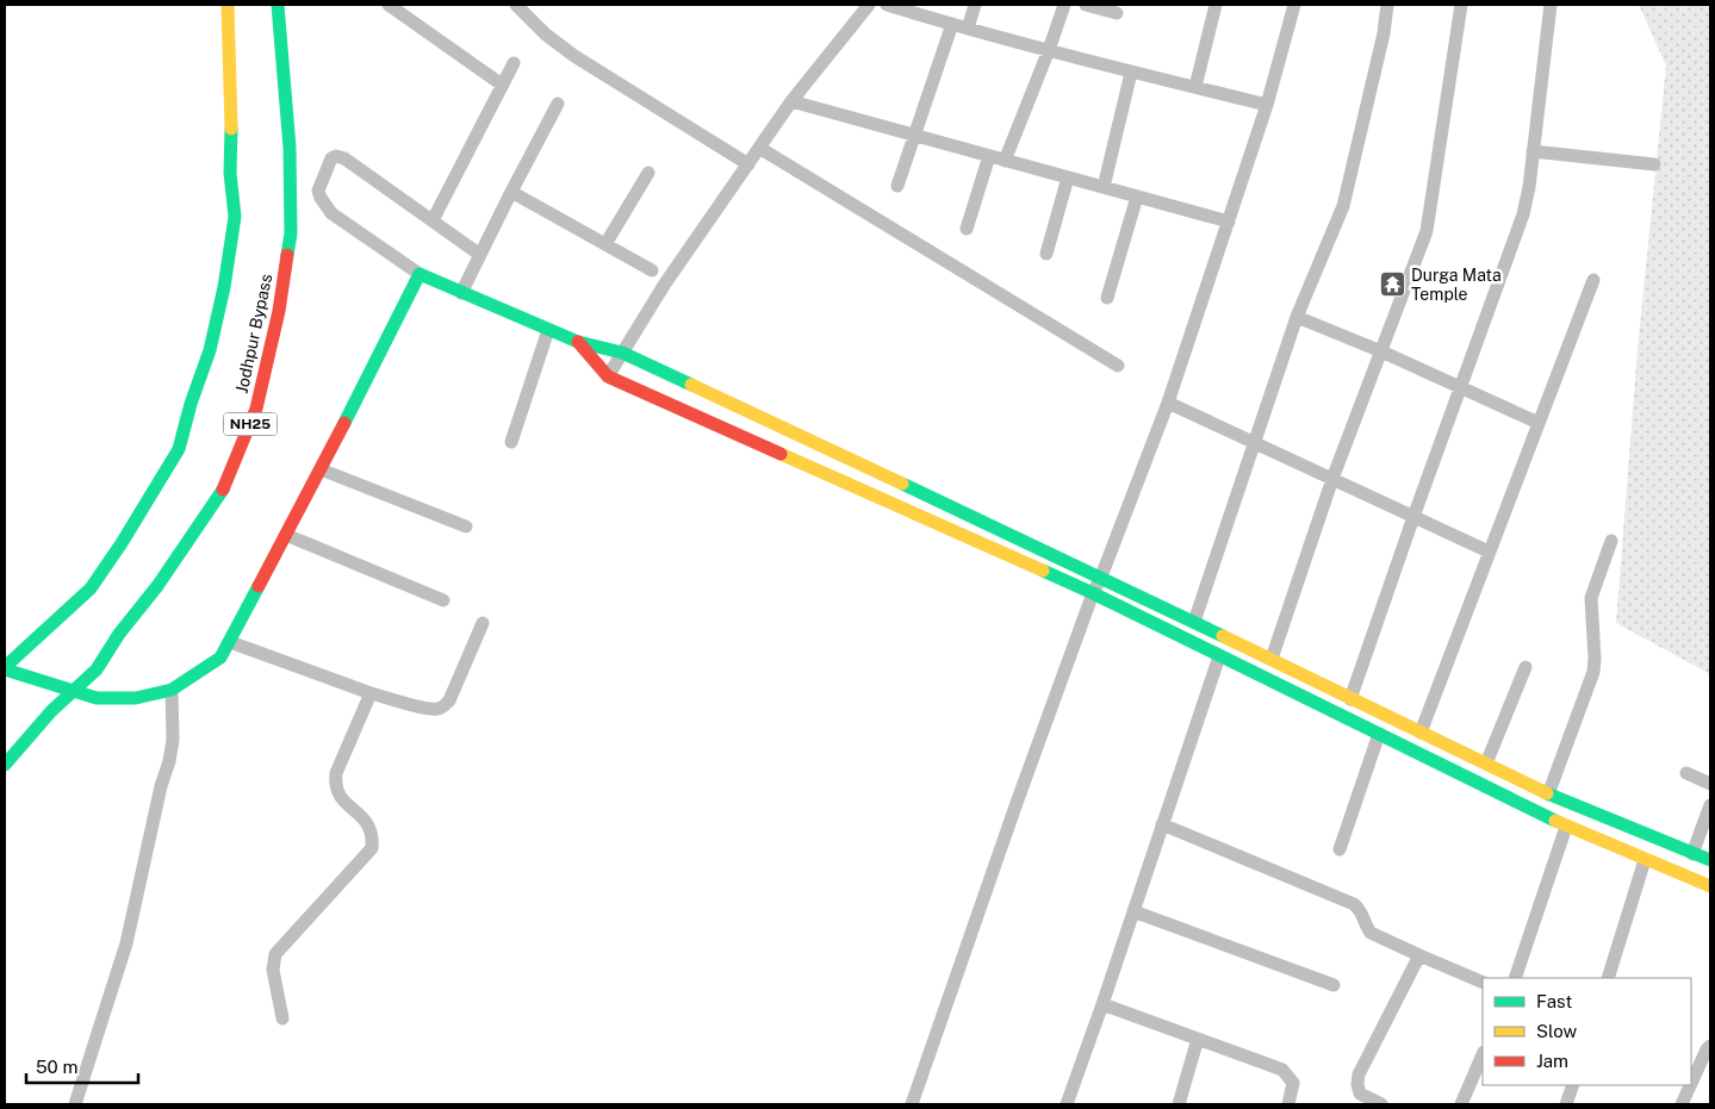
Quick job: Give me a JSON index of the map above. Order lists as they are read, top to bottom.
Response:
{
  "streets": {
    "main road": ["Jodhpur Bypass", "NH25"]
  },
  "places": {
    "temple": ["Durga Mata Temple"]
  },
  "legend": ["Fast", "Slow", "Jam"],
  "scale_bar": "50 m"
}
